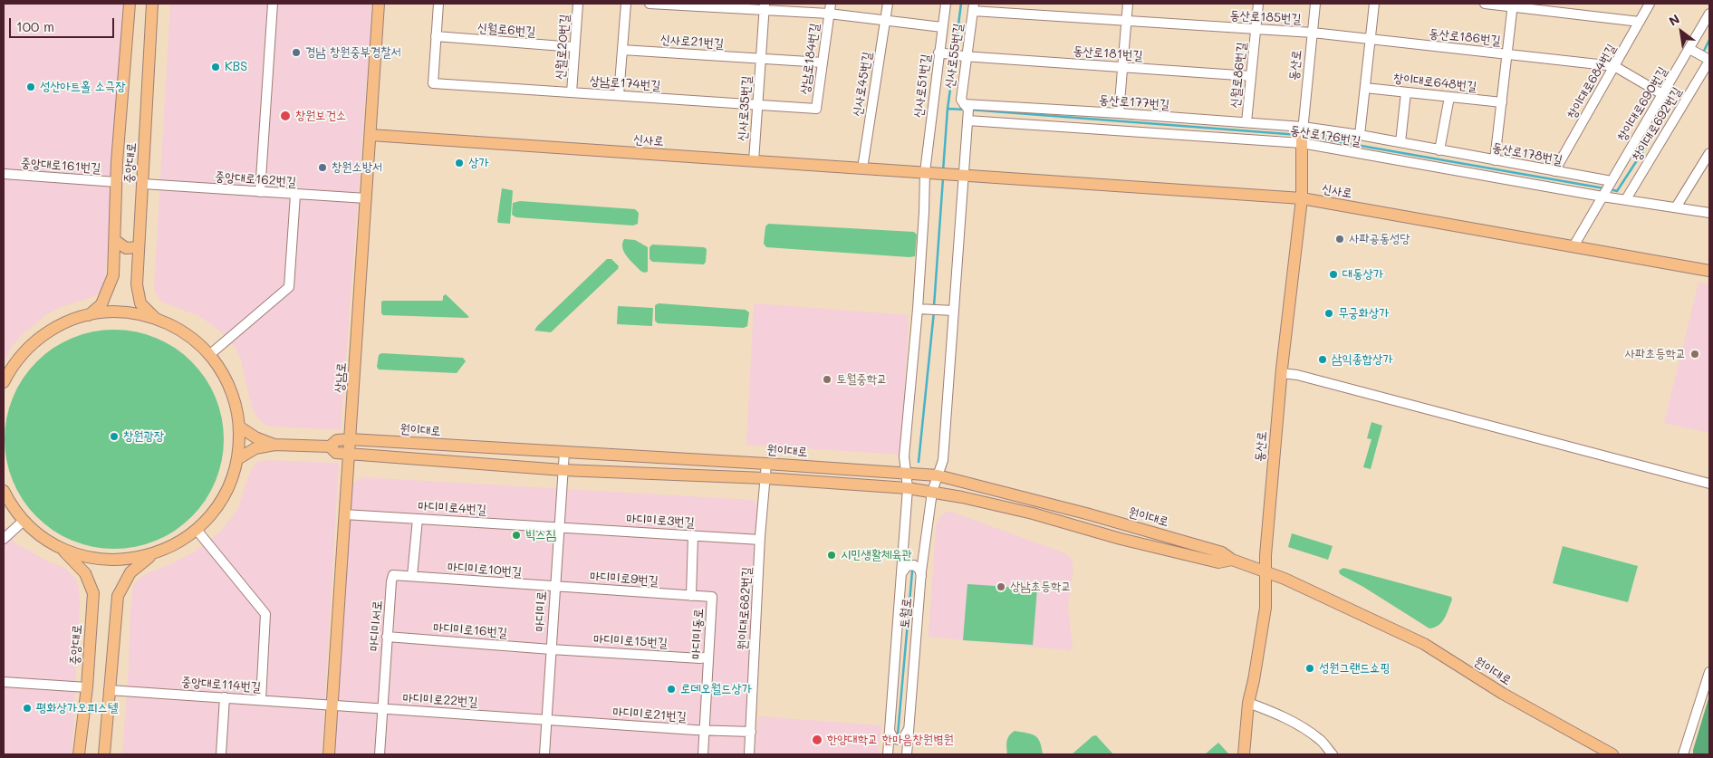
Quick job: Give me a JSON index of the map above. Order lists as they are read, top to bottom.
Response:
{
  "streets": {
    "main road": [
      "동산로",
      "신사로",
      "중앙대로",
      "상남로",
      "원이대로"
    ],
    "street": [
      "동산로185번길",
      "신월로6번길",
      "동산로186번길",
      "신사로21번길",
      "신월로20번길",
      "동산로181번길",
      "신사로55번길",
      "상남로184번길",
      "신월로86번길",
      "창이대로684번길",
      "창이대로648번길",
      "상남로174번길",
      "신사로45번길",
      "신사로51번길",
      "동산로177번길",
      "창이대로690번길",
      "신사로35번길",
      "창이대로692번길",
      "동산로176번길",
      "동산로178번길",
      "중앙대로161번길",
      "중앙대로162번길",
      "마디미로4번길",
      "마디미로3번길",
      "마디미로10번길",
      "마디미로9번길",
      "원이대로682번길",
      "마디미로",
      "토월로",
      "마디미서로",
      "마디미로16번길",
      "마디미동로",
      "마디미로15번길",
      "중앙대로114번길",
      "마디미로22번길",
      "마디미로21번길"
    ]
  },
  "crossings": [
    ["동산로185번길", "동산로186번길"],
    ["동산로185번길", "신사로55번길"],
    ["동산로185번길", "동산로"],
    ["동산로185번길", "신월로86번길"],
    ["신월로6번길", "신월로20번길"],
    ["신월로6번길", "상남로174번길"],
    ["동산로186번길", "동산로"],
    ["동산로186번길", "창이대로684번길"],
    ["신사로21번길", "신사로35번길"],
    ["신월로20번길", "상남로174번길"],
    ["동산로181번길", "신사로55번길"],
    ["동산로181번길", "신월로86번길"],
    ["동산로181번길", "신사로51번길"],
    ["신사로55번길", "동산로177번길"],
    ["신사로55번길", "동산로176번길"],
    ["신사로55번길", "신사로"],
    ["신사로55번길", "토월로"],
    ["상남로184번길", "상남로174번길"],
    ["상남로184번길", "신사로45번길"],
    ["상남로184번길", "신사로51번길"],
    ["상남로184번길", "신사로35번길"],
    ["동산로", "동산로177번길"],
    ["동산로", "동산로176번길"],
    ["동산로", "신사로"],
    ["동산로", "동산로178번길"],
    ["동산로", "원이대로"],
    ["신월로86번길", "동산로177번길"],
    ["창이대로684번길", "동산로178번길"],
    ["상남로174번길", "신사로35번길"],
    ["신사로45번길", "신사로"],
    ["신사로51번길", "신사로"],
    ["신사로51번길", "토월로"],
    ["동산로177번길", "동산로176번길"],
    ["동산로177번길", "동산로178번길"],
    ["창이대로690번길", "동산로176번길"],
    ["창이대로690번길", "신사로"],
    ["창이대로690번길", "동산로178번길"],
    ["신사로35번길", "신사로"],
    ["창이대로692번길", "동산로176번길"],
    ["동산로176번길", "동산로178번길"],
    ["신사로", "상남로"],
    ["중앙대로", "중앙대로161번길"],
    ["중앙대로", "중앙대로162번길"],
    ["중앙대로162번길", "상남로"],
    ["상남로", "원이대로"],
    ["상남로", "마디미로4번길"],
    ["상남로", "중앙대로114번길"],
    ["상남로", "마디미로22번길"],
    ["원이대로", "원이대로682번길"],
    ["원이대로", "마디미로"],
    ["원이대로", "토월로"],
    ["마디미로4번길", "마디미로3번길"],
    ["마디미로4번길", "마디미로"],
    ["마디미로3번길", "원이대로682번길"],
    ["마디미로3번길", "마디미로"],
    ["마디미로3번길", "마디미동로"],
    ["마디미로10번길", "마디미로9번길"],
    ["마디미로10번길", "마디미로"],
    ["마디미로10번길", "마디미서로"],
    ["마디미로9번길", "마디미로"],
    ["마디미로9번길", "마디미동로"],
    ["원이대로682번길", "마디미로21번길"],
    ["마디미로", "마디미로16번길"],
    ["마디미로", "마디미로15번길"],
    ["마디미로", "마디미로22번길"],
    ["마디미로", "마디미로21번길"],
    ["마디미서로", "마디미로16번길"],
    ["마디미서로", "마디미로22번길"],
    ["마디미로16번길", "마디미로15번길"],
    ["마디미동로", "마디미로15번길"],
    ["마디미동로", "마디미로21번길"],
    ["중앙대로114번길", "마디미로22번길"],
    ["마디미로22번길", "마디미로21번길"]
  ],
  "places": [
    "경남 창원중부경찰서",
    "KBS",
    "성산아트홀 소극장",
    "창원보건소",
    "상가",
    "창원소방서",
    "사파공동성당",
    "대동상가",
    "무궁화상가",
    "사파초등학교",
    "삼익종합상가",
    "토월중학교",
    "창원광장",
    "빅스짐",
    "시민생활체육관",
    "상남초등학교",
    "성원그랜드쇼핑",
    "로데오월드상가",
    "평화상가오피스텔",
    "한양대학교 한마음창원병원"
  ],
  "scale_bar": "100 m",
  "north": "top left"
}
